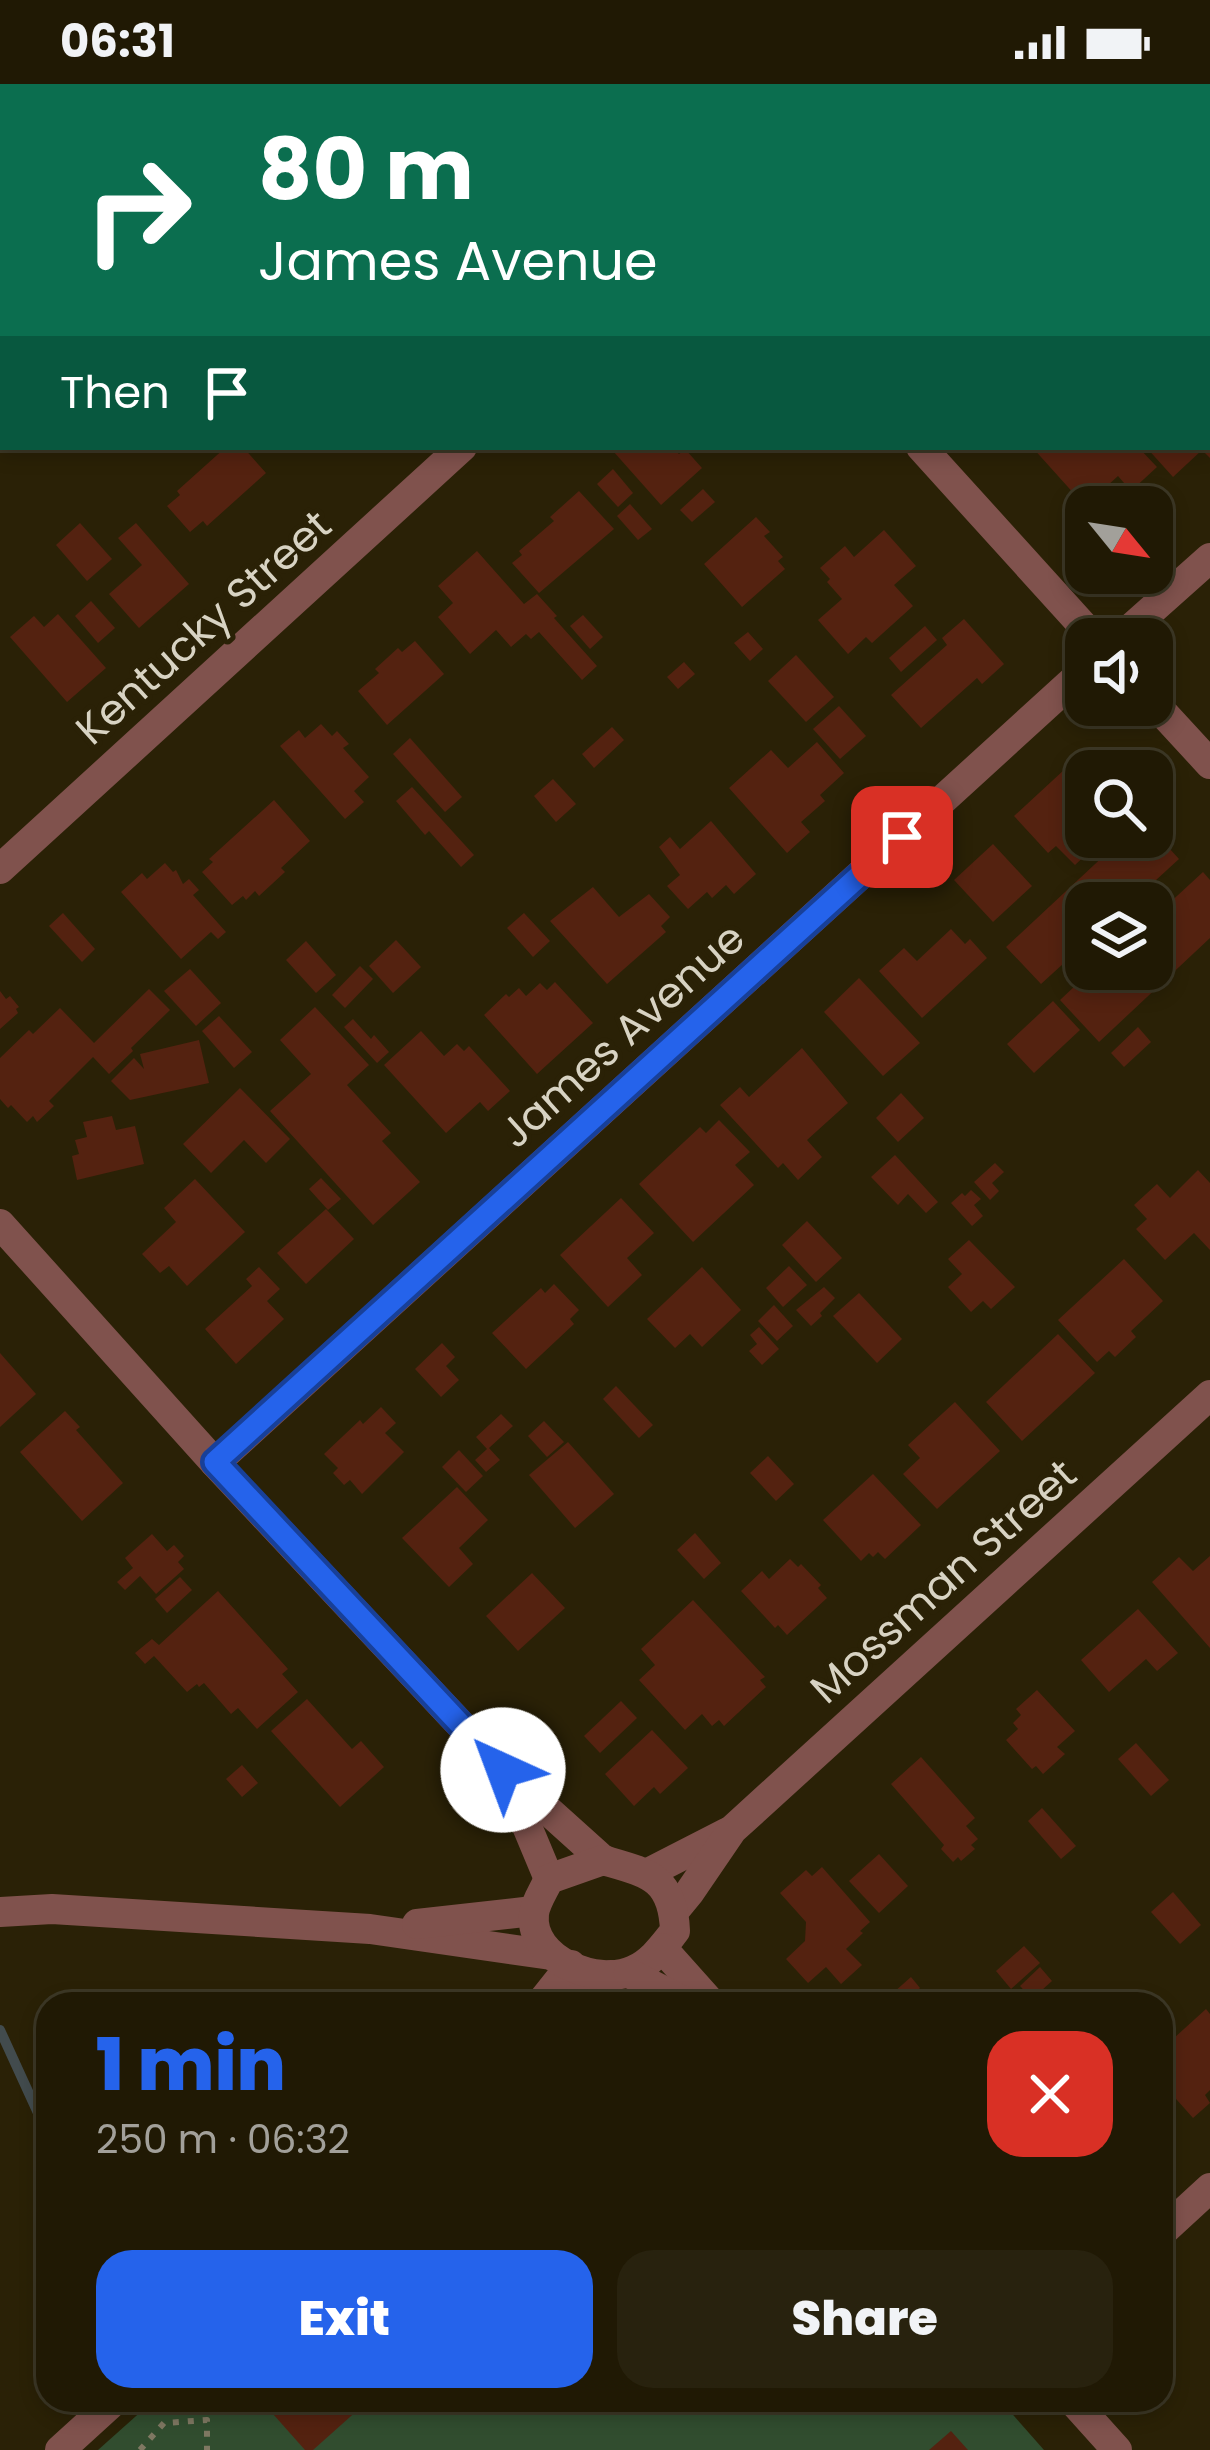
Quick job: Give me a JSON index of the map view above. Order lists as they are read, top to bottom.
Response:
{
  "streets": {
    "street": ["Kentucky Street", "James Avenue", "Mossman Street"]
  },
  "north": "bottom right",
  "page": {
    "status": "06:31",
    "turn": ["80 m", "James Avenue"],
    "then": "Then",
    "heading": ["1 min", "250 m · 06:32"],
    "buttons": ["Exit", "Share"]
  }
}
